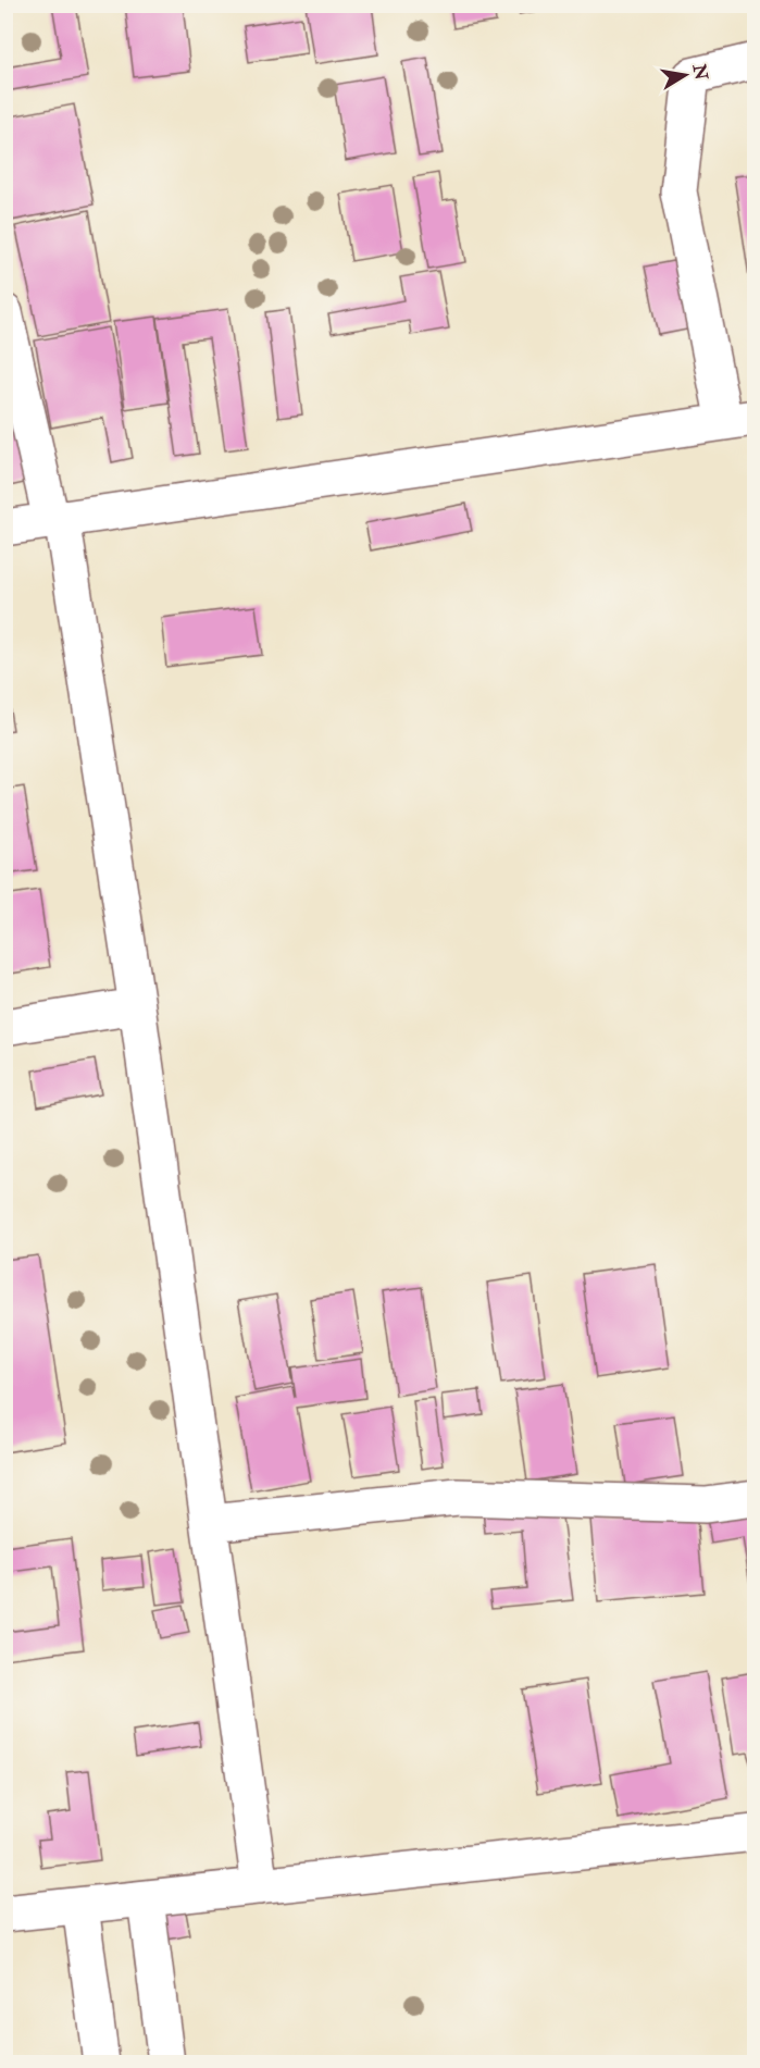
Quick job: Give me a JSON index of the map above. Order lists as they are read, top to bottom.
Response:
{
  "north": "right"
}
